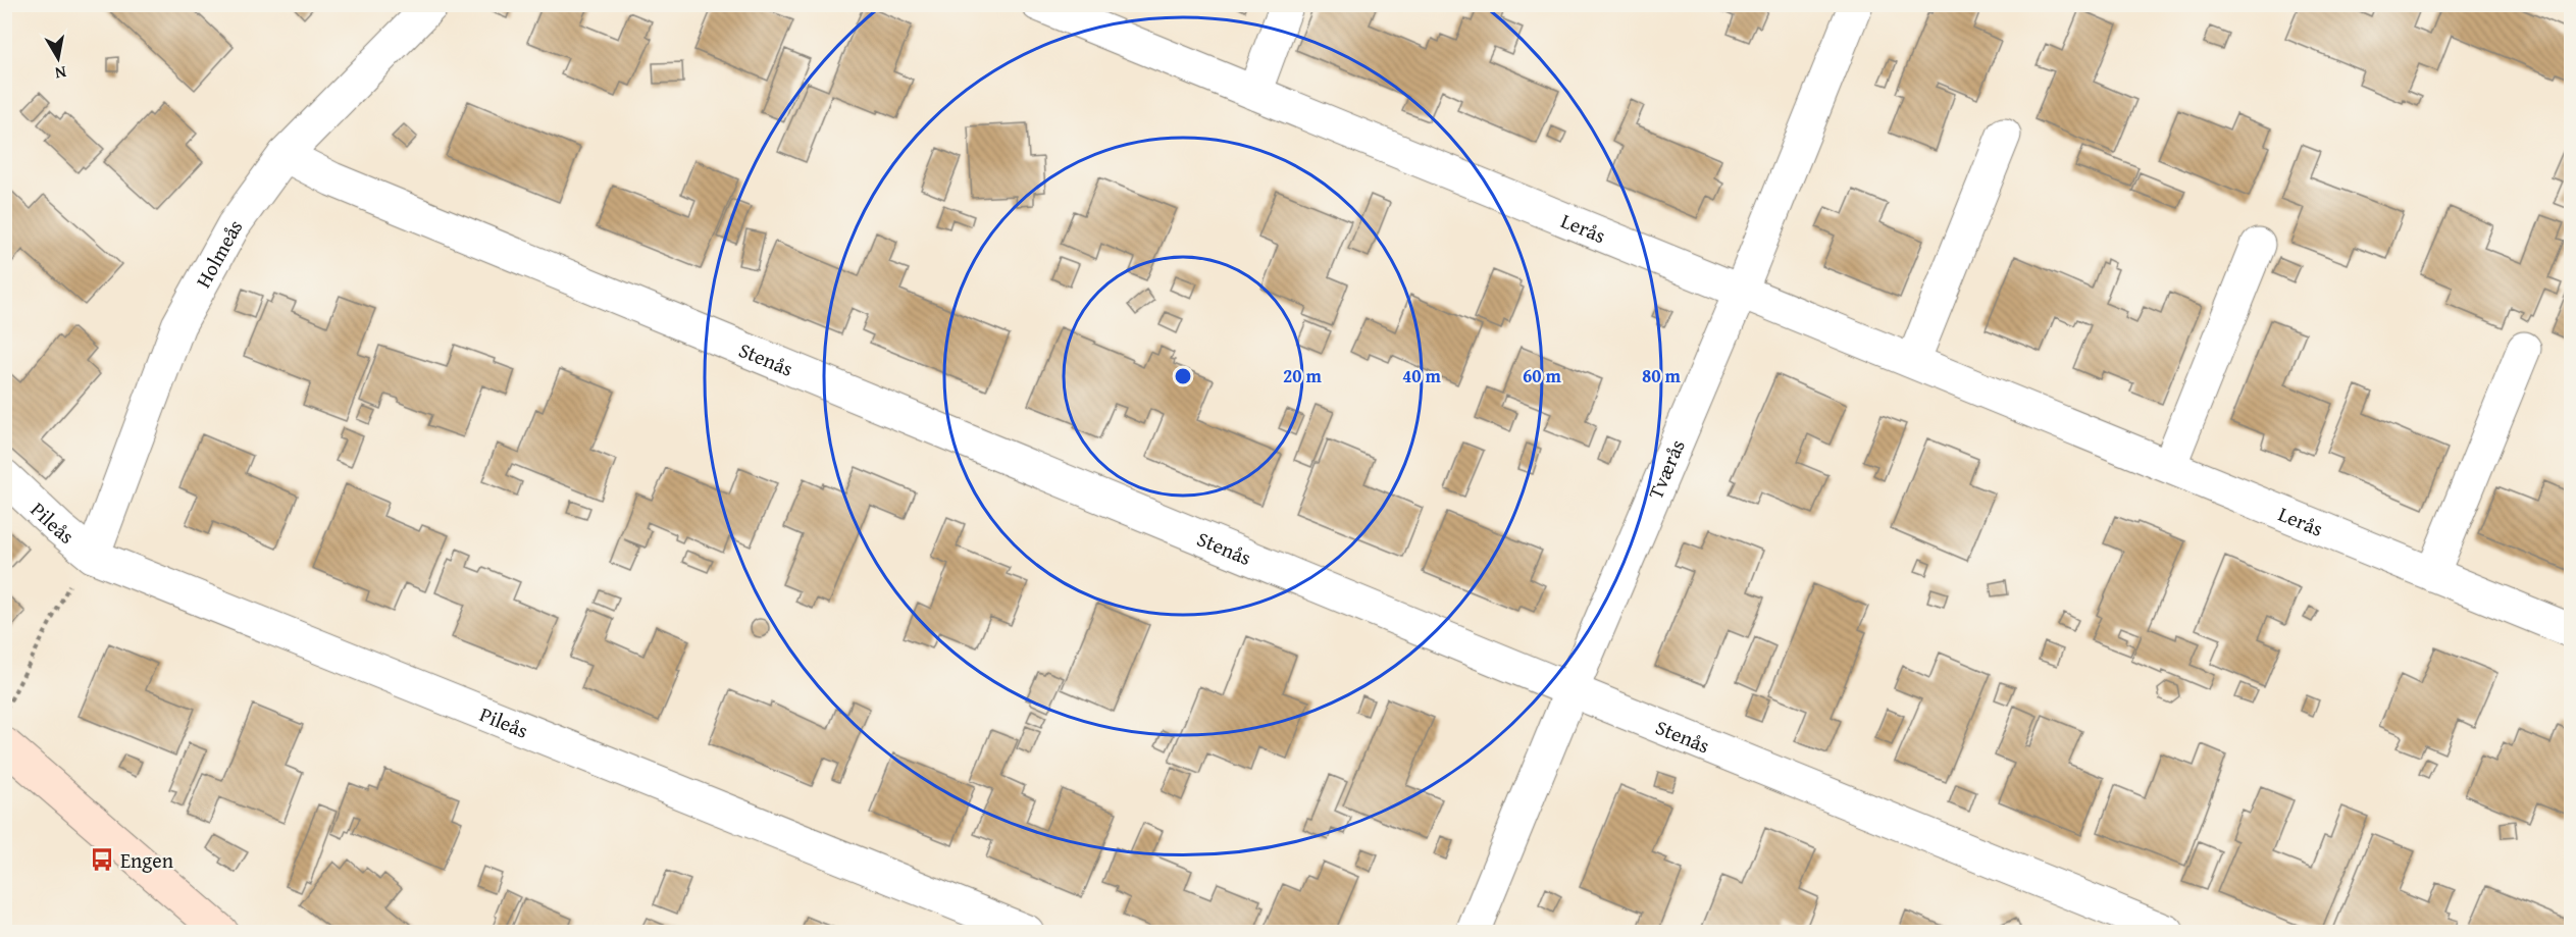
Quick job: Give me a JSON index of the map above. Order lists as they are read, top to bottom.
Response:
{
  "streets": {
    "street": [
      "Lerås",
      "Holmeås",
      "Stenås",
      "Tværås",
      "Pileås"
    ]
  },
  "crossings": [
    ["Lerås", "Tværås"],
    ["Holmeås", "Stenås"],
    ["Holmeås", "Pileås"],
    ["Stenås", "Tværås"]
  ],
  "places": {
    "bus stop": ["Engen"]
  },
  "north": "bottom",
  "rings": [
    "20 m",
    "40 m",
    "60 m",
    "80 m"
  ]
}
